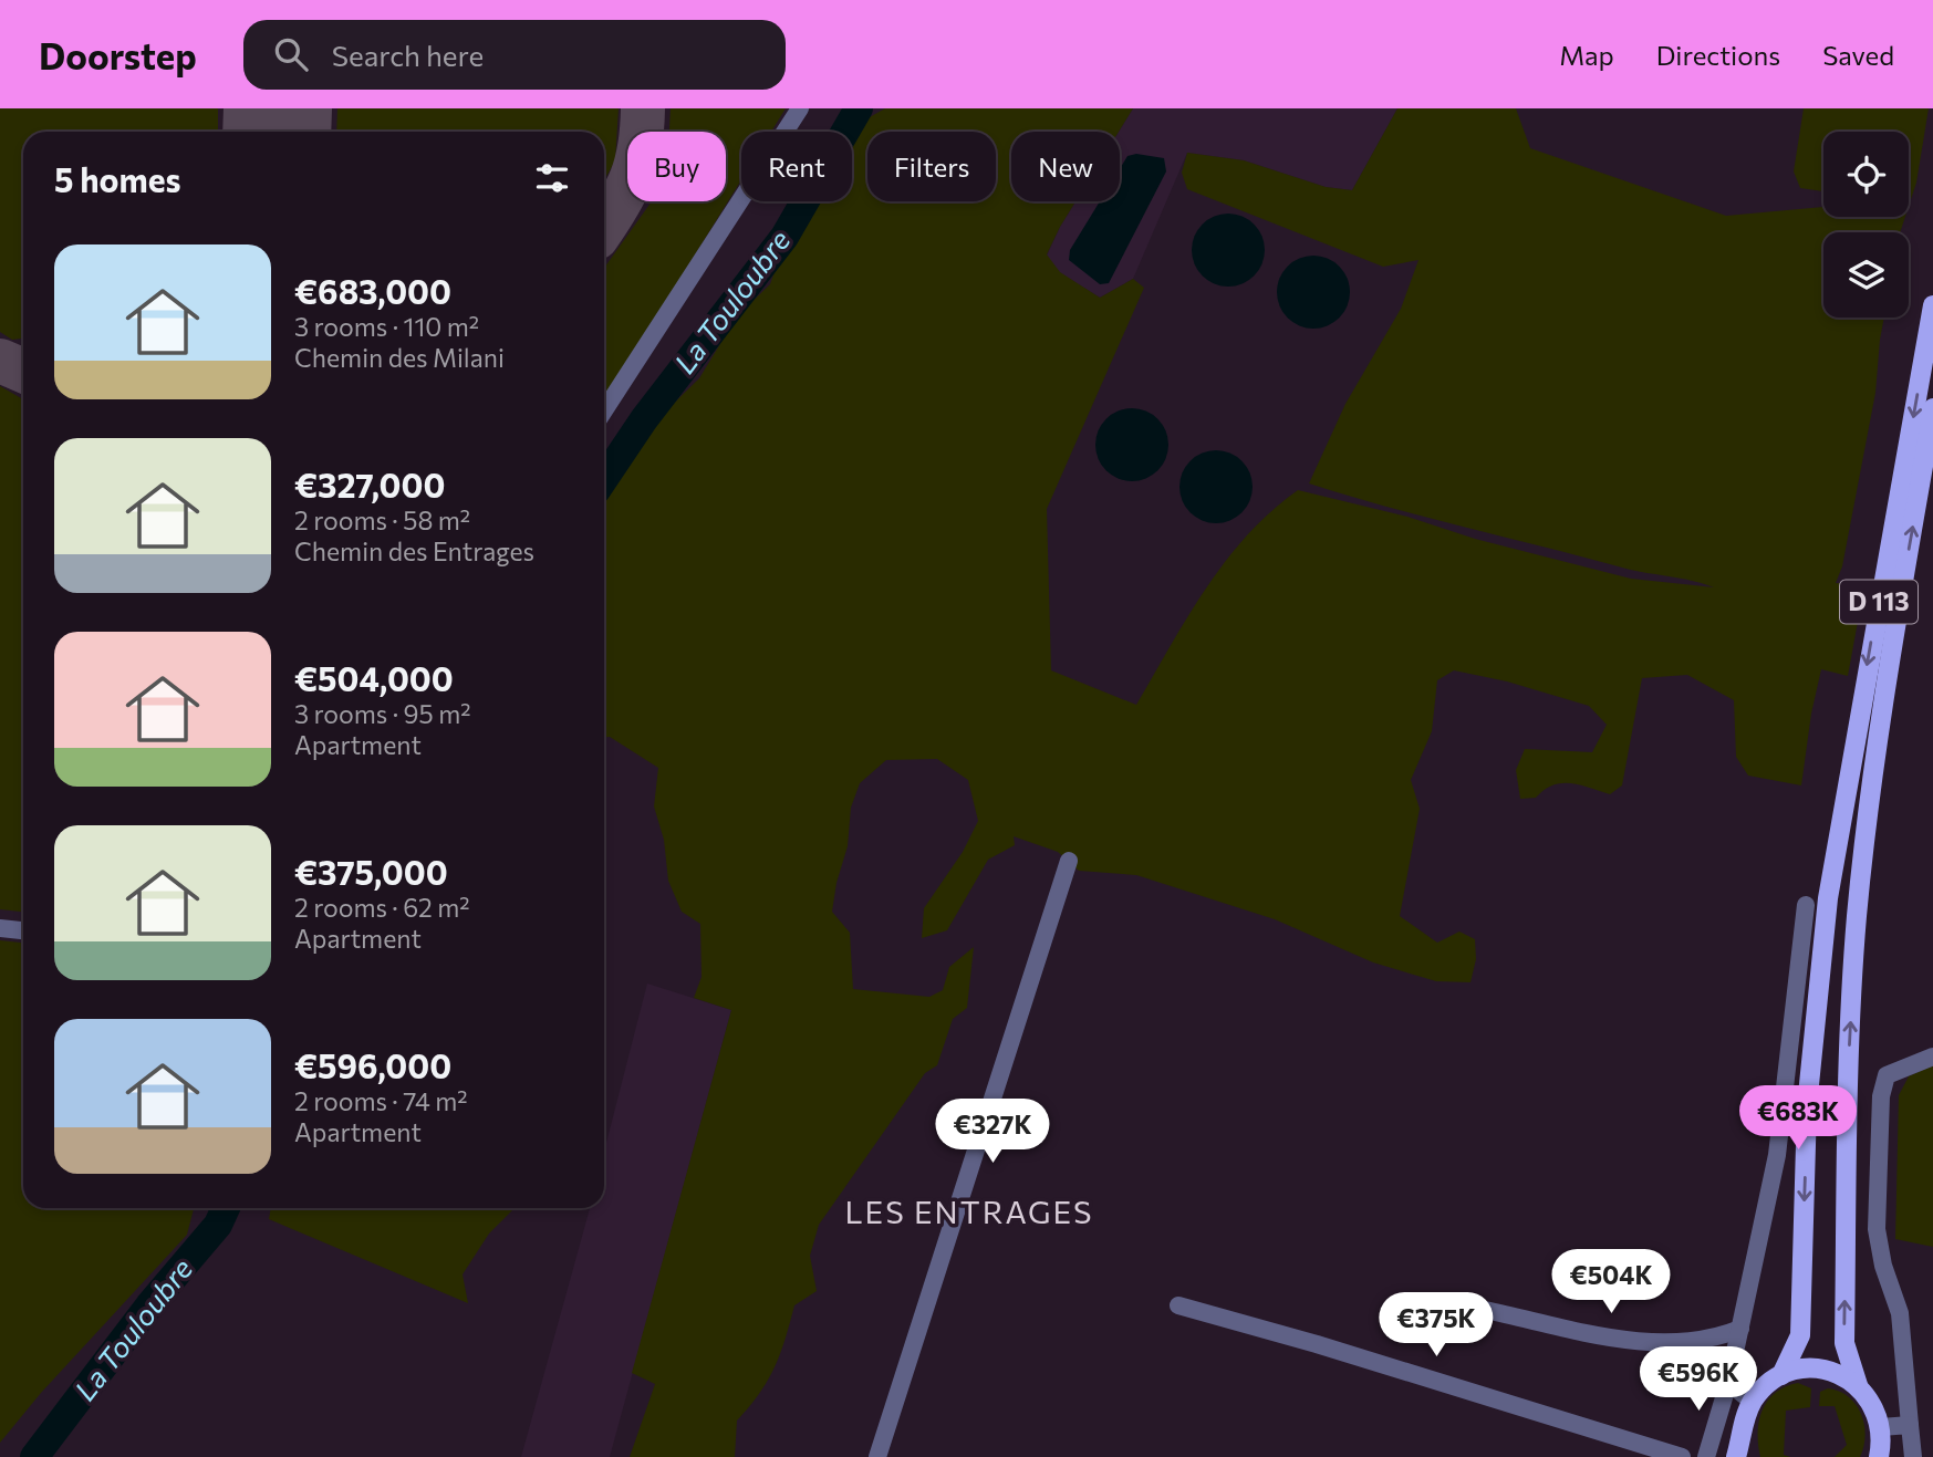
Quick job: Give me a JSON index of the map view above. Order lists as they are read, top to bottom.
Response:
{
  "streets": {
    "main road": ["D 113"]
  },
  "districts": ["LES ENTRAGES"],
  "water": ["La Touloubre"],
  "page": {
    "header": "Doorstep",
    "search": "Search here",
    "nav": ["Map", "Directions", "Saved"],
    "chip": [
      "Buy",
      "Rent",
      "Filters",
      "New"
    ],
    "heading": "5 homes",
    "list": [
      {
        "name": "€683,000",
        "note": "3 rooms · 110 m² · Chemin des Milani"
      },
      {
        "name": "€327,000",
        "note": "2 rooms · 58 m² · Chemin des Entrages"
      },
      {
        "name": "€504,000",
        "note": "3 rooms · 95 m² · Apartment"
      },
      {
        "name": "€375,000",
        "note": "2 rooms · 62 m² · Apartment"
      },
      {
        "name": "€596,000",
        "note": "2 rooms · 74 m² · Apartment"
      }
    ],
    "price": [
      "€683K",
      "€327K",
      "€504K",
      "€375K",
      "€596K"
    ]
  }
}
